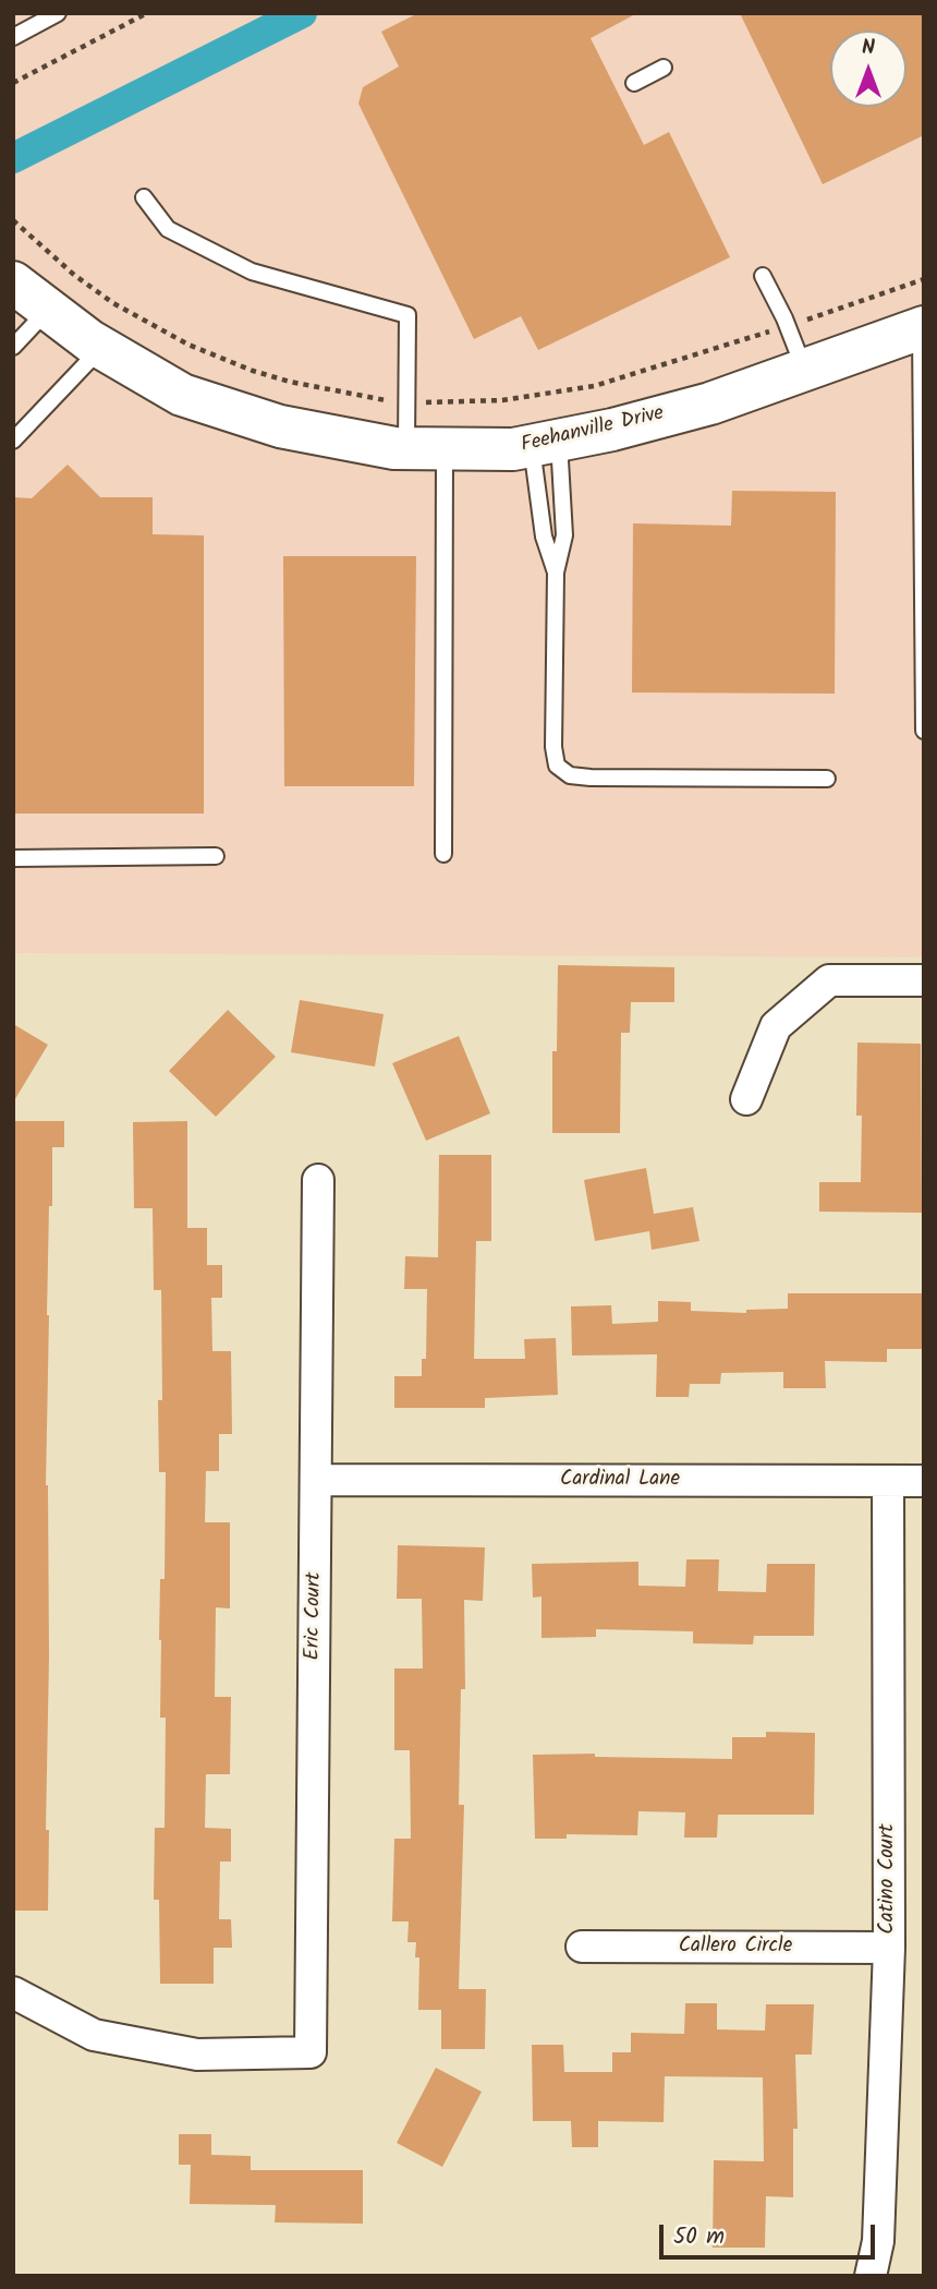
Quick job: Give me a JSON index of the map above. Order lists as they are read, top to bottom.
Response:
{
  "streets": {
    "street": [
      "Feehanville Drive",
      "Cardinal Lane",
      "Eric Court",
      "Catino Court",
      "Callero Circle"
    ]
  },
  "crossings": [
    ["Cardinal Lane", "Eric Court"],
    ["Cardinal Lane", "Catino Court"],
    ["Catino Court", "Callero Circle"]
  ],
  "scale_bar": "50 m",
  "north": "top"
}
